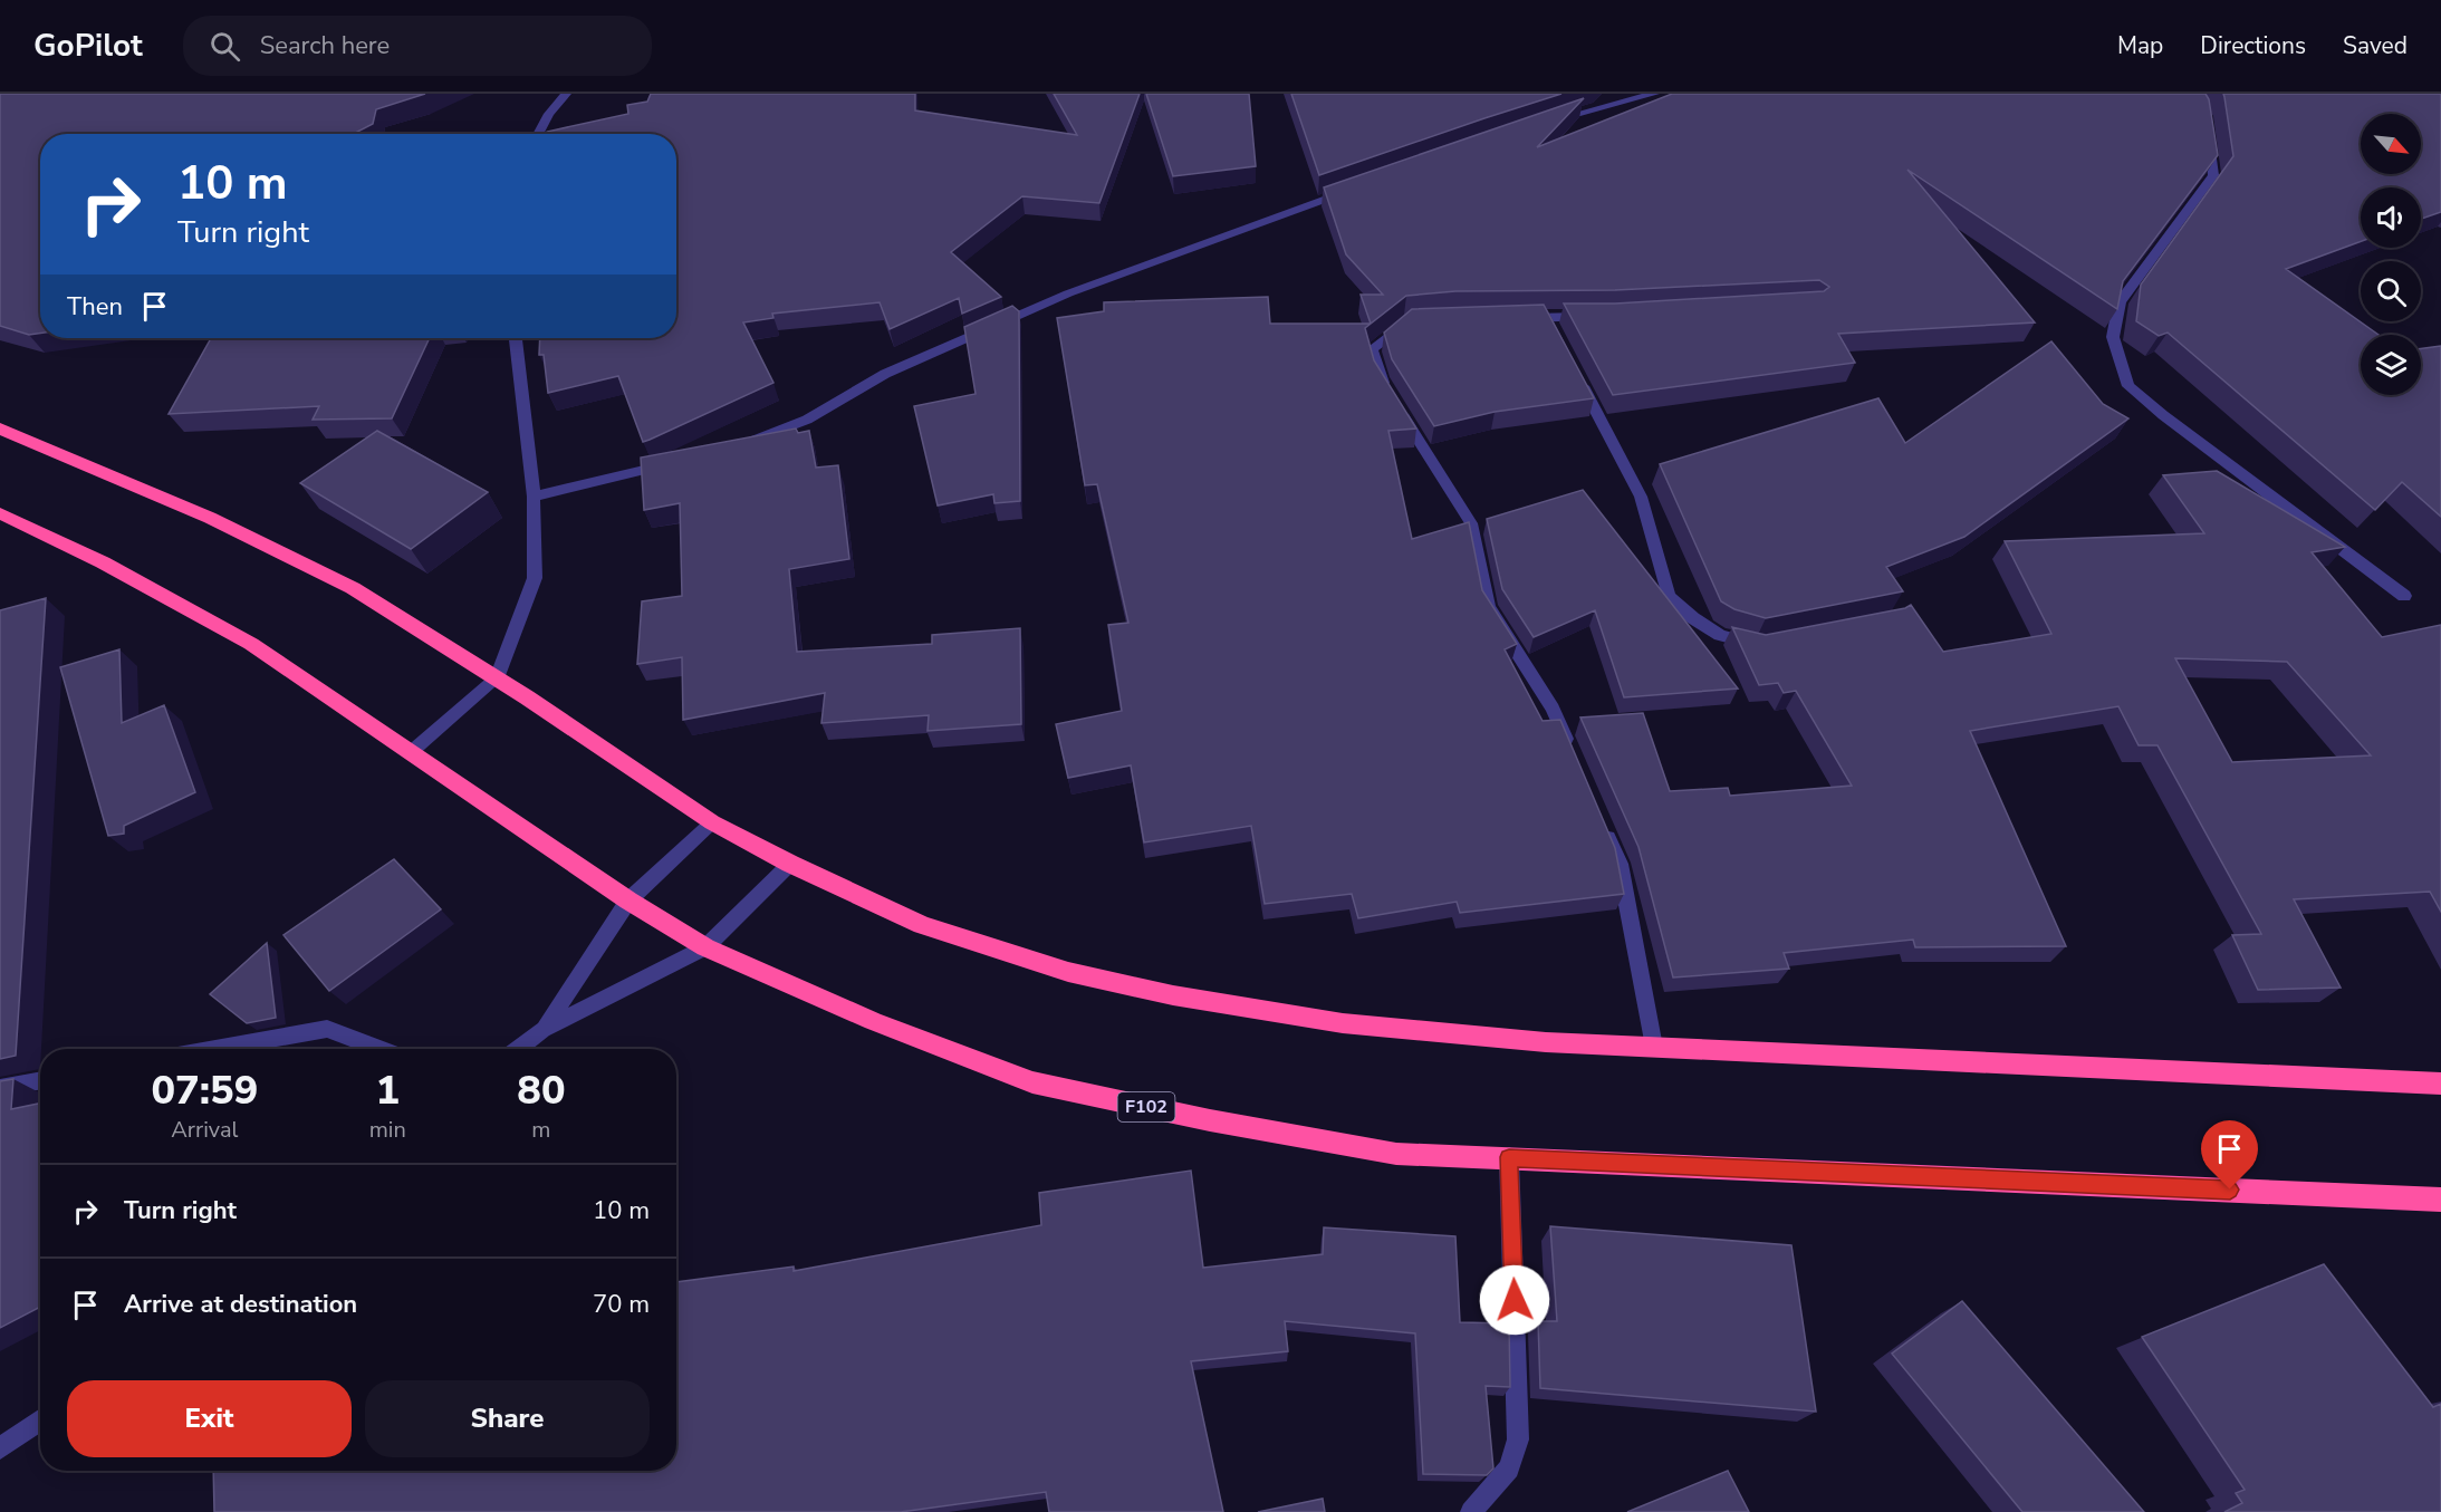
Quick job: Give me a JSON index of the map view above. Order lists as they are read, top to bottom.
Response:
{
  "streets": {
    "highway": ["F102"]
  },
  "north": "bottom right",
  "page": {
    "header": "GoPilot",
    "search": "Search here",
    "nav": ["Map", "Directions", "Saved"],
    "turn": ["10 m", "Turn right"],
    "then": "Then",
    "eta": [
      "07:59",
      "Arrival",
      "1",
      "min",
      "80",
      "m"
    ],
    "list": [
      {
        "name": "Turn right",
        "value": "10 m"
      },
      {
        "name": "Arrive at destination",
        "value": "70 m"
      }
    ],
    "buttons": ["Exit", "Share"]
  }
}
